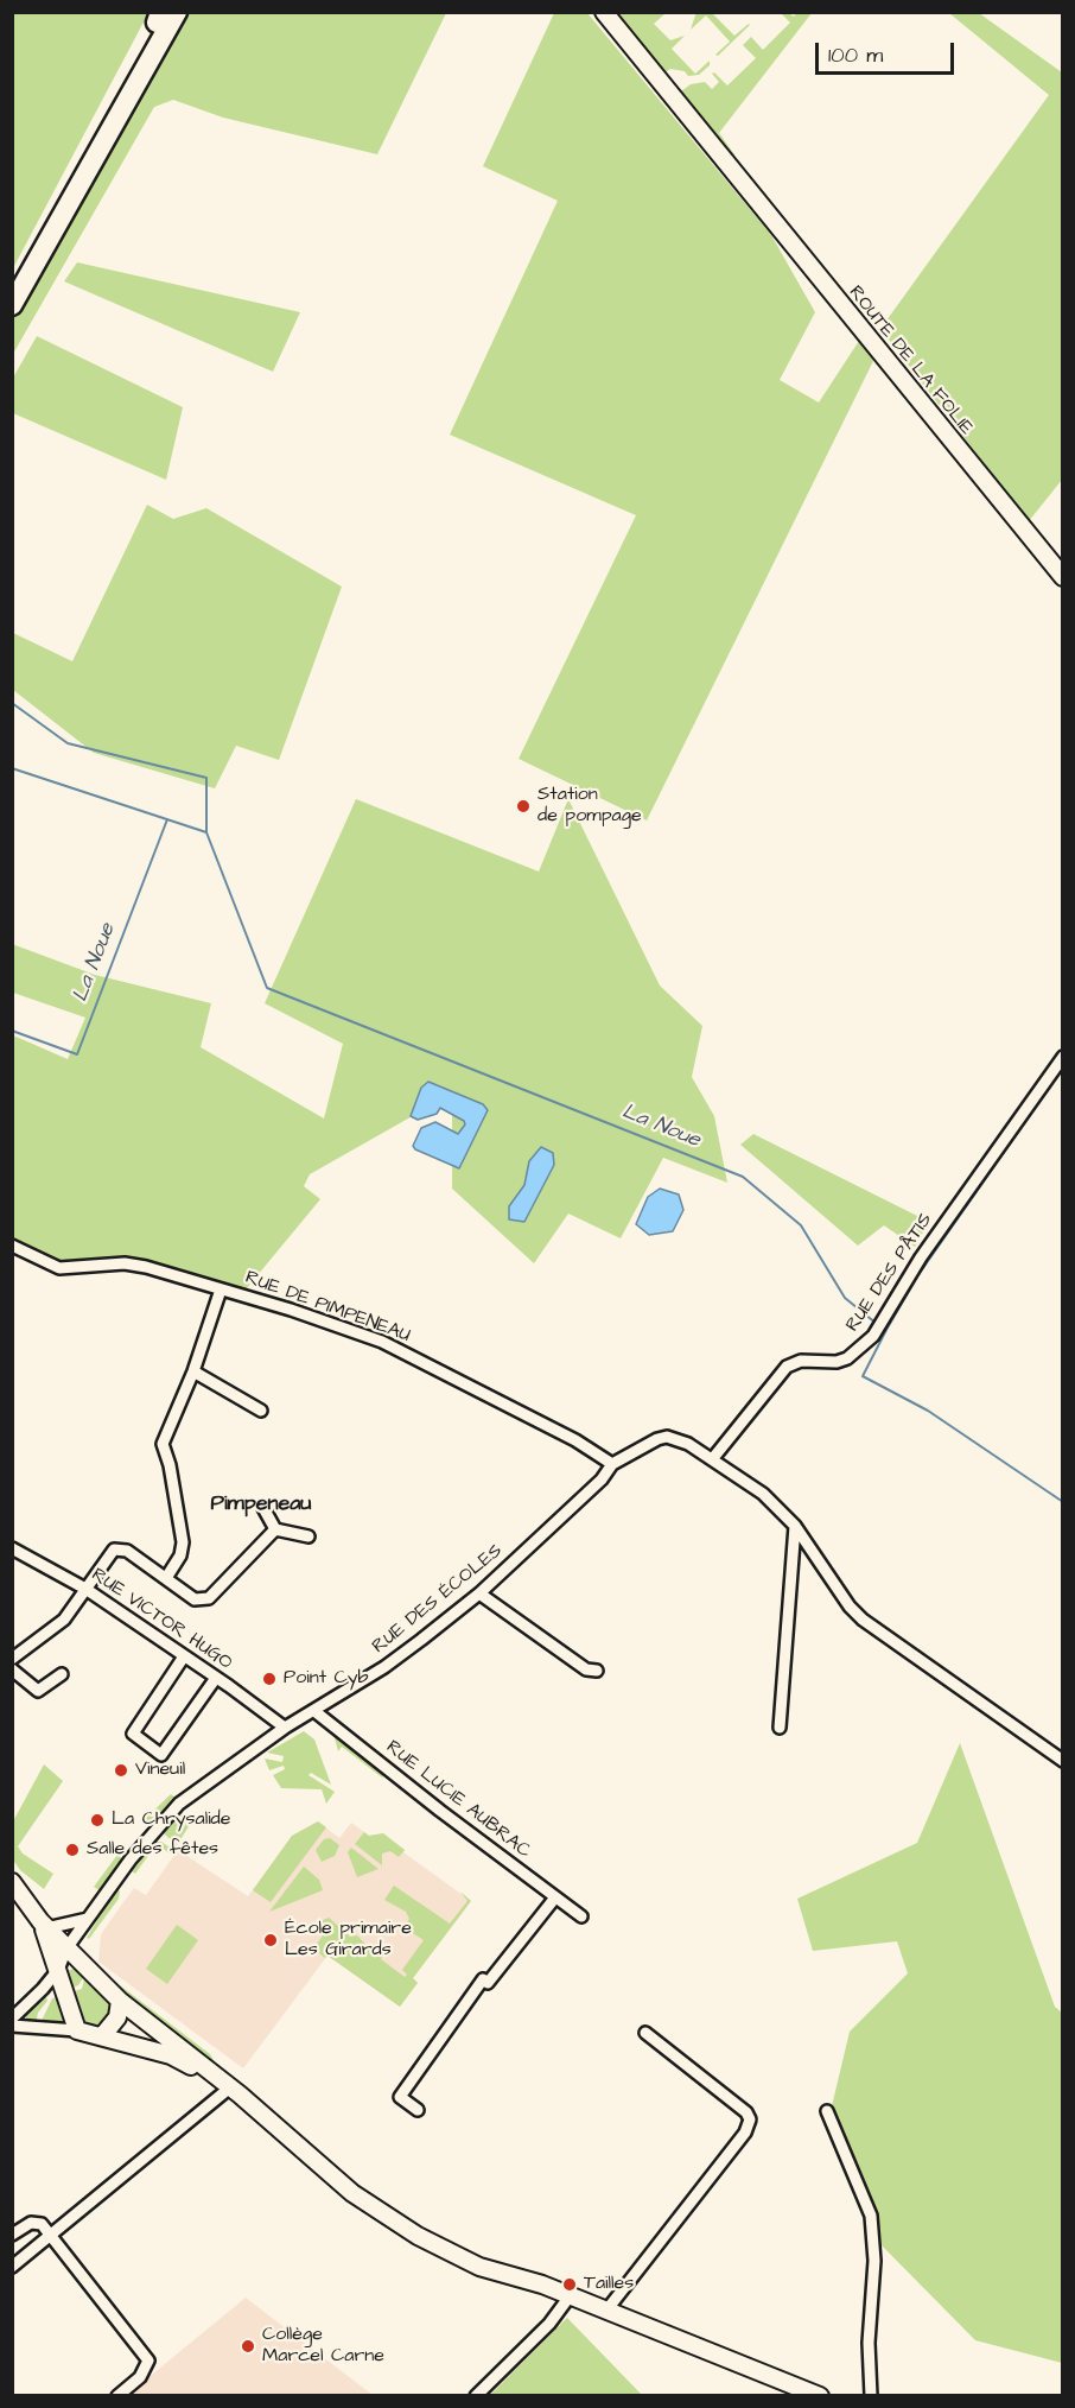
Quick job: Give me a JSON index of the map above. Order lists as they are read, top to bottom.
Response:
{
  "streets": {
    "street": [
      "ROUTE DE LA FOLIE",
      "RUE DES PÂTIS",
      "RUE DE PIMPENEAU",
      "RUE DES ÉCOLES",
      "RUE VICTOR HUGO",
      "RUE LUCIE AUBRAC"
    ]
  },
  "crossings": [
    ["RUE DES PÂTIS", "RUE DES ÉCOLES"],
    ["RUE DE PIMPENEAU", "RUE DES ÉCOLES"],
    ["RUE DES ÉCOLES", "RUE VICTOR HUGO"],
    ["RUE DES ÉCOLES", "RUE LUCIE AUBRAC"]
  ],
  "districts": ["Pimpeneau"],
  "water": ["La Noue"],
  "places": [
    "Station de pompage",
    "Point Cyb",
    "Vineuil",
    "La Chrysalide",
    "Salle des fêtes",
    "École primaire Les Girards",
    "Tailles",
    "Collège Marcel Carne"
  ],
  "scale_bar": "100 m"
}
